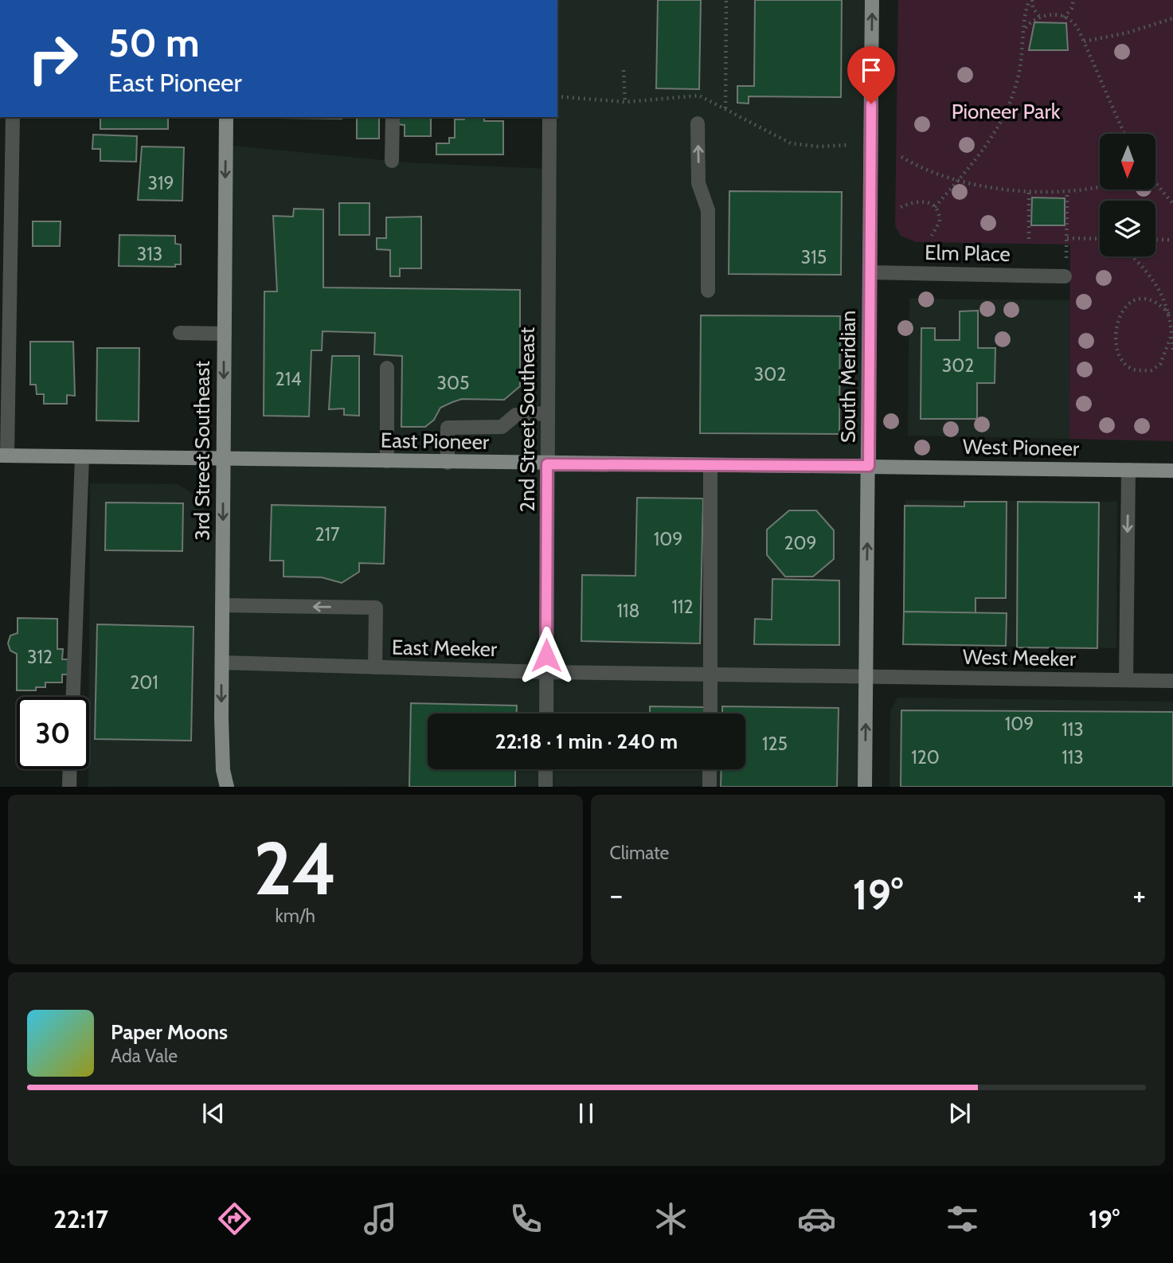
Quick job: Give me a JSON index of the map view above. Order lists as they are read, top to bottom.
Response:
{
  "streets": {
    "main road": [
      "South Meridian",
      "East Pioneer",
      "West Pioneer",
      "3rd Street Southeast"
    ],
    "street": [
      "Elm Place",
      "2nd Street Southeast",
      "East Meeker",
      "West Meeker"
    ]
  },
  "crossings": [
    ["Elm Place", "South Meridian"],
    ["South Meridian", "East Pioneer"],
    ["South Meridian", "West Pioneer"],
    ["South Meridian", "East Meeker"],
    ["South Meridian", "West Meeker"],
    ["2nd Street Southeast", "East Pioneer"],
    ["2nd Street Southeast", "East Meeker"],
    ["East Pioneer", "West Pioneer"],
    ["East Pioneer", "3rd Street Southeast"],
    ["3rd Street Southeast", "East Meeker"],
    ["East Meeker", "West Meeker"]
  ],
  "one_way": ["South Meridian", "3rd Street Southeast"],
  "parks": ["Pioneer Park"],
  "house_numbers": [
    "319",
    "313",
    "315",
    "302",
    "302",
    "214",
    "305",
    "217",
    "109",
    "209",
    "112",
    "118",
    "312",
    "201",
    "109",
    "113",
    "125",
    "120",
    "113"
  ],
  "north": "bottom",
  "page": {
    "turn": ["50 m", "East Pioneer"],
    "limit": "30",
    "trip": "22:18 · 1 min · 240 m",
    "tile": [
      ["24", "km/h"],
      "Climate"
    ],
    "heat": ["−", "19°", "+"],
    "song": ["Paper Moons", "Ada Vale"],
    "tabs": ["22:17", "19°"]
  }
}
